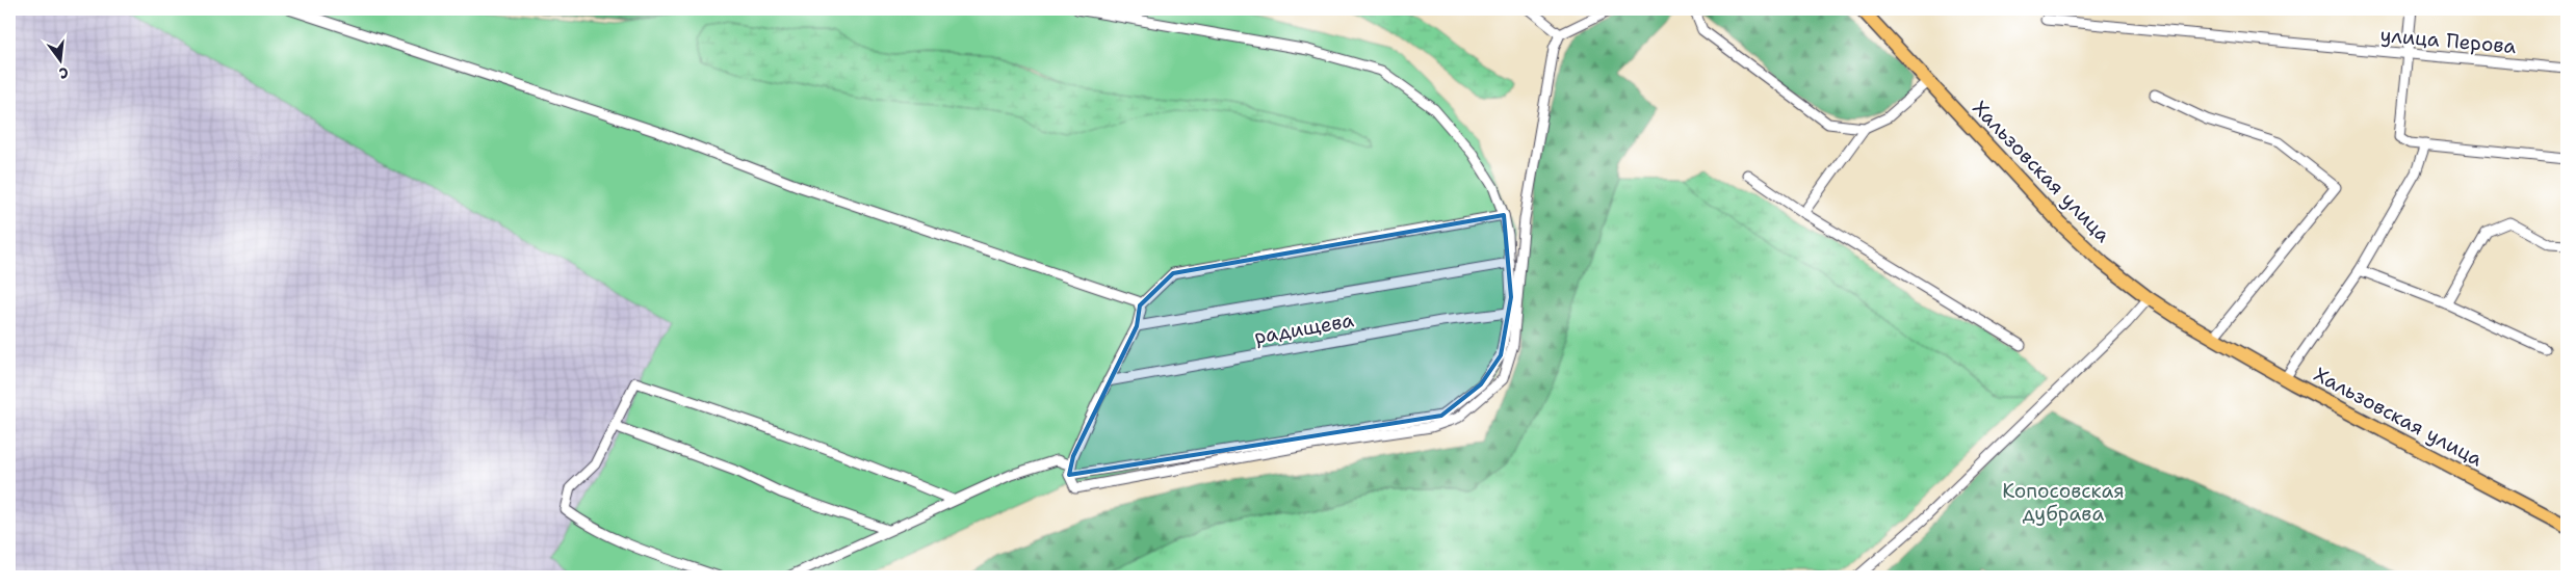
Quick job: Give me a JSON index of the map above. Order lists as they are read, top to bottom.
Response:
{
  "streets": {
    "main road": ["Хальзовская улица"],
    "street": ["улица Перова", "радищева"]
  },
  "parks": ["Копосовская дубрава"],
  "north": "bottom"
}
